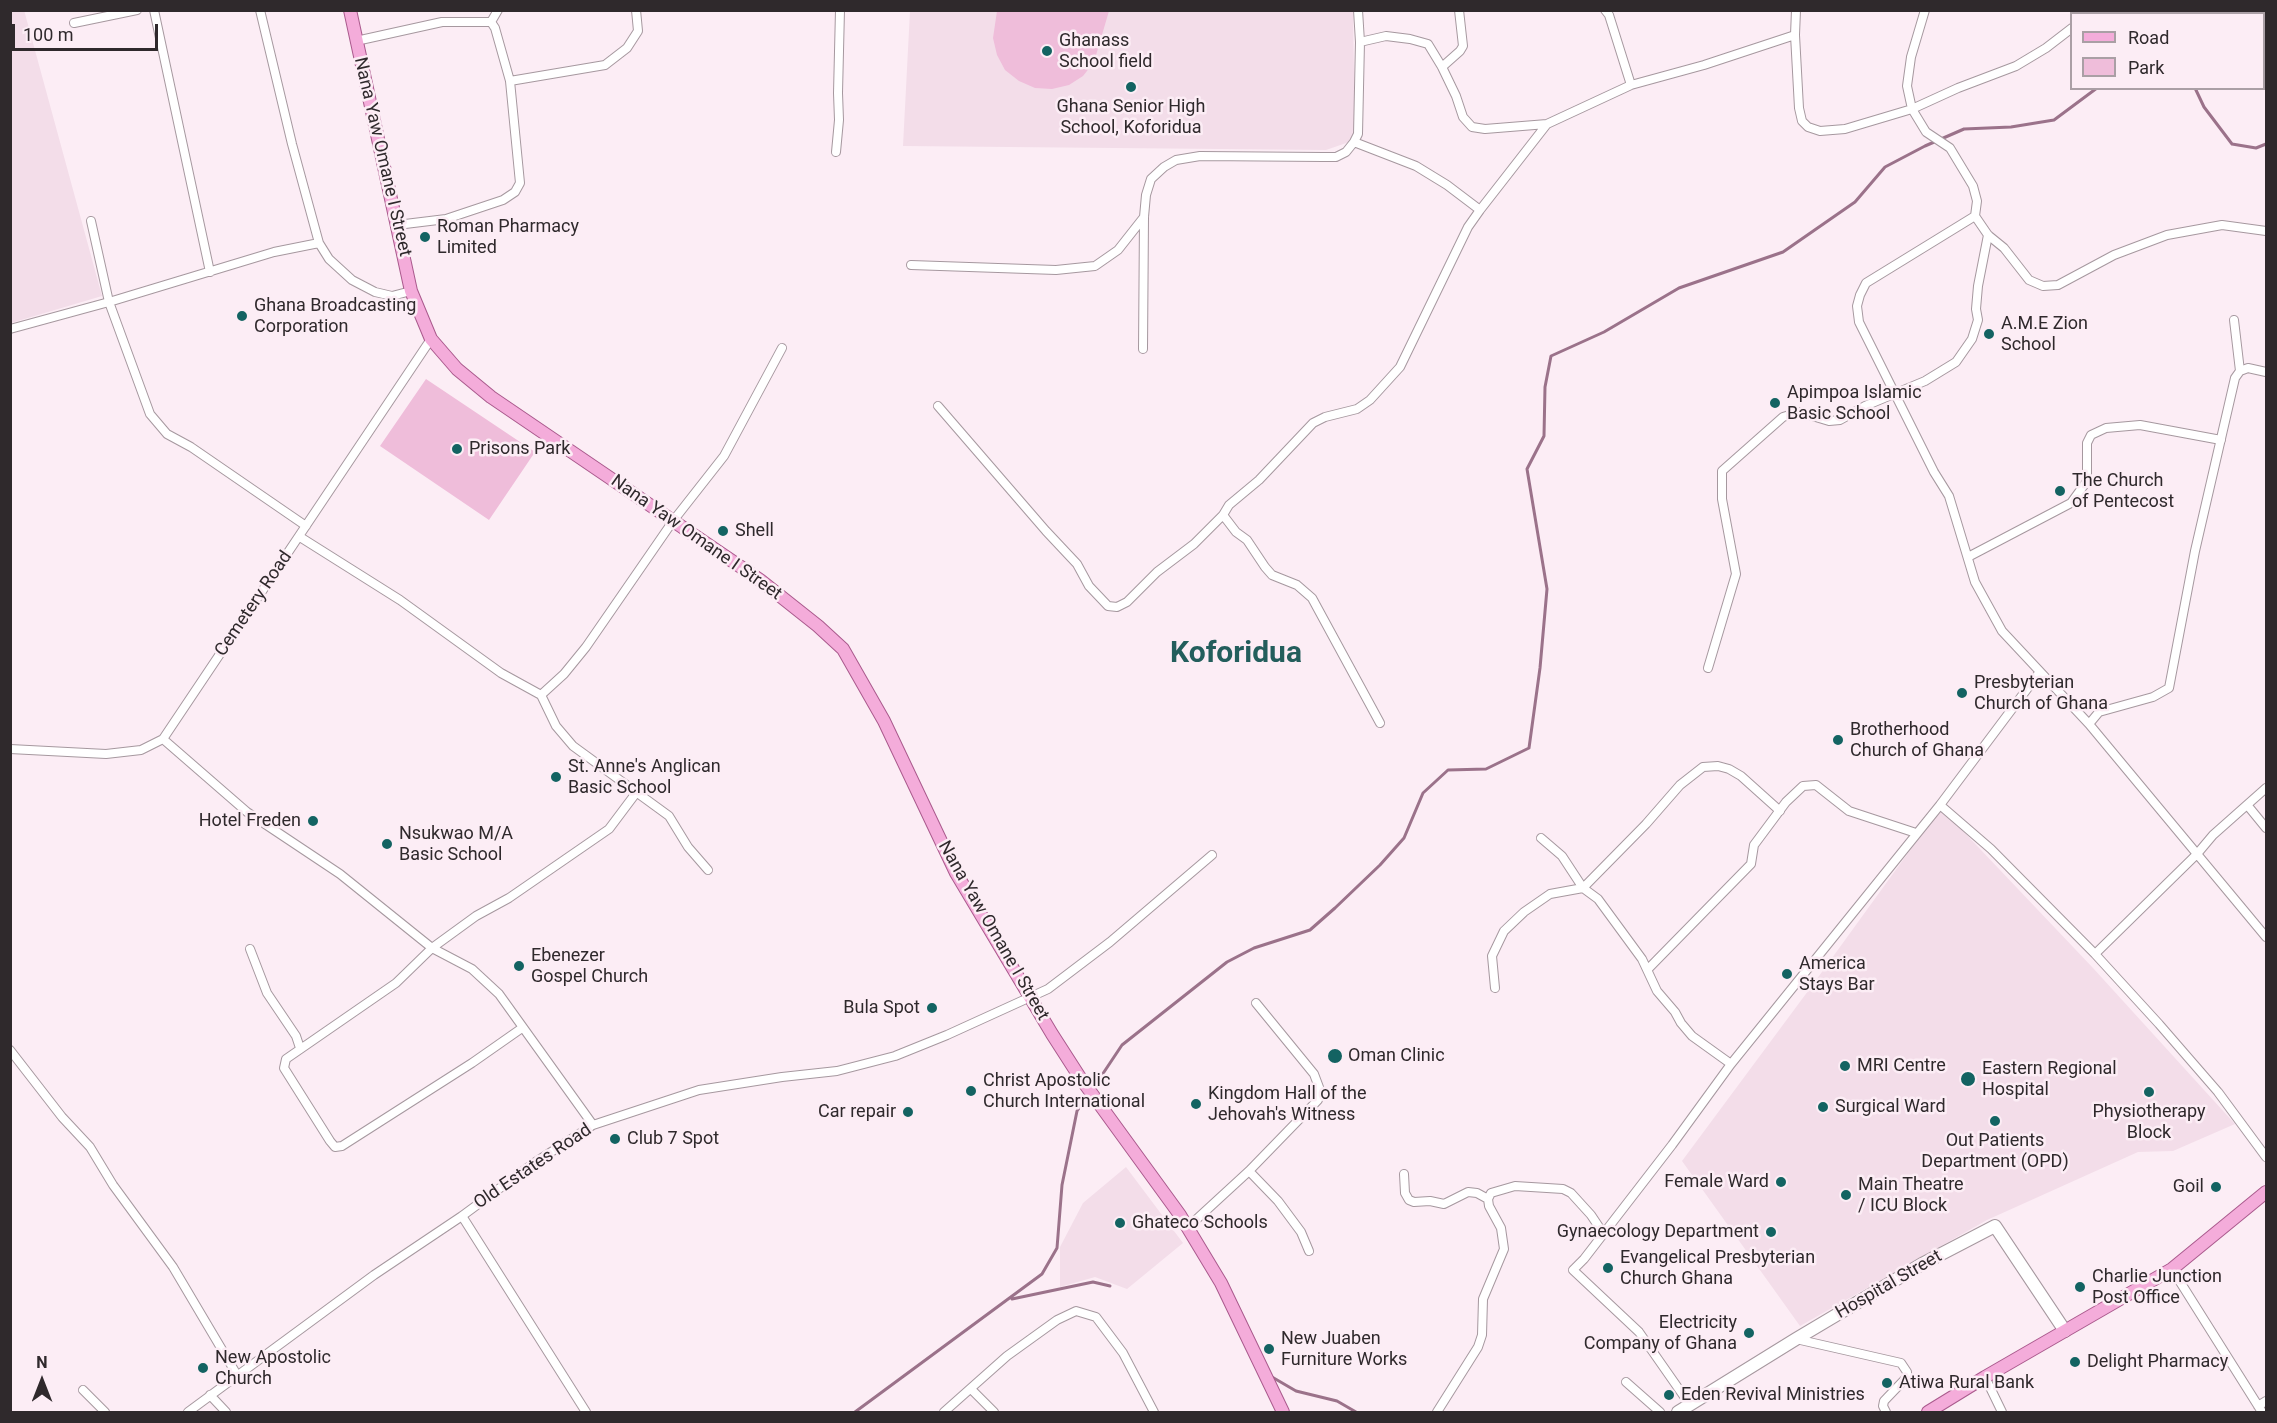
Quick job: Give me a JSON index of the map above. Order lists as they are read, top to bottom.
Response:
{
  "streets": {
    "main road": ["Nana Yaw Omane I Street"],
    "street": ["Cemetery Road", "Old Estates Road", "Hospital Street"]
  },
  "crossings": [
    ["Nana Yaw Omane I Street", "Cemetery Road"],
    ["Nana Yaw Omane I Street", "Old Estates Road"]
  ],
  "districts": ["Koforidua"],
  "places": [
    "Ghanass School field",
    "Ghana Senior High School, Koforidua",
    "Roman Pharmacy Limited",
    "Ghana Broadcasting Corporation",
    "A.M.E Zion School",
    "Apimpoa Islamic Basic School",
    "Prisons Park",
    "The Church of Pentecost",
    "Shell",
    "Presbyterian Church of Ghana",
    "Brotherhood Church of Ghana",
    "St. Anne's Anglican Basic School",
    "Hotel Freden",
    "Nsukwao M/A Basic School",
    "Ebenezer Gospel Church",
    "America Stays Bar",
    "Bula Spot",
    "Oman Clinic",
    "MRI Centre",
    "Eastern Regional Hospital",
    "Christ Apostolic Church International",
    "Physiotherapy Block",
    "Kingdom Hall of the Jehovah's Witness",
    "Surgical Ward",
    "Car repair",
    "Out Patients Department (OPD)",
    "Club 7 Spot",
    "Female Ward",
    "Goil",
    "Main Theatre / ICU Block",
    "Ghateco Schools",
    "Gynaecology Department",
    "Evangelical Presbyterian Church Ghana",
    "Charlie Junction Post Office",
    "Electricity Company of Ghana",
    "New Juaben Furniture Works",
    "Delight Pharmacy",
    "New Apostolic Church",
    "Atiwa Rural Bank",
    "Eden Revival Ministries"
  ],
  "legend": ["Road", "Park"],
  "scale_bar": "100 m",
  "north": "top"
}
